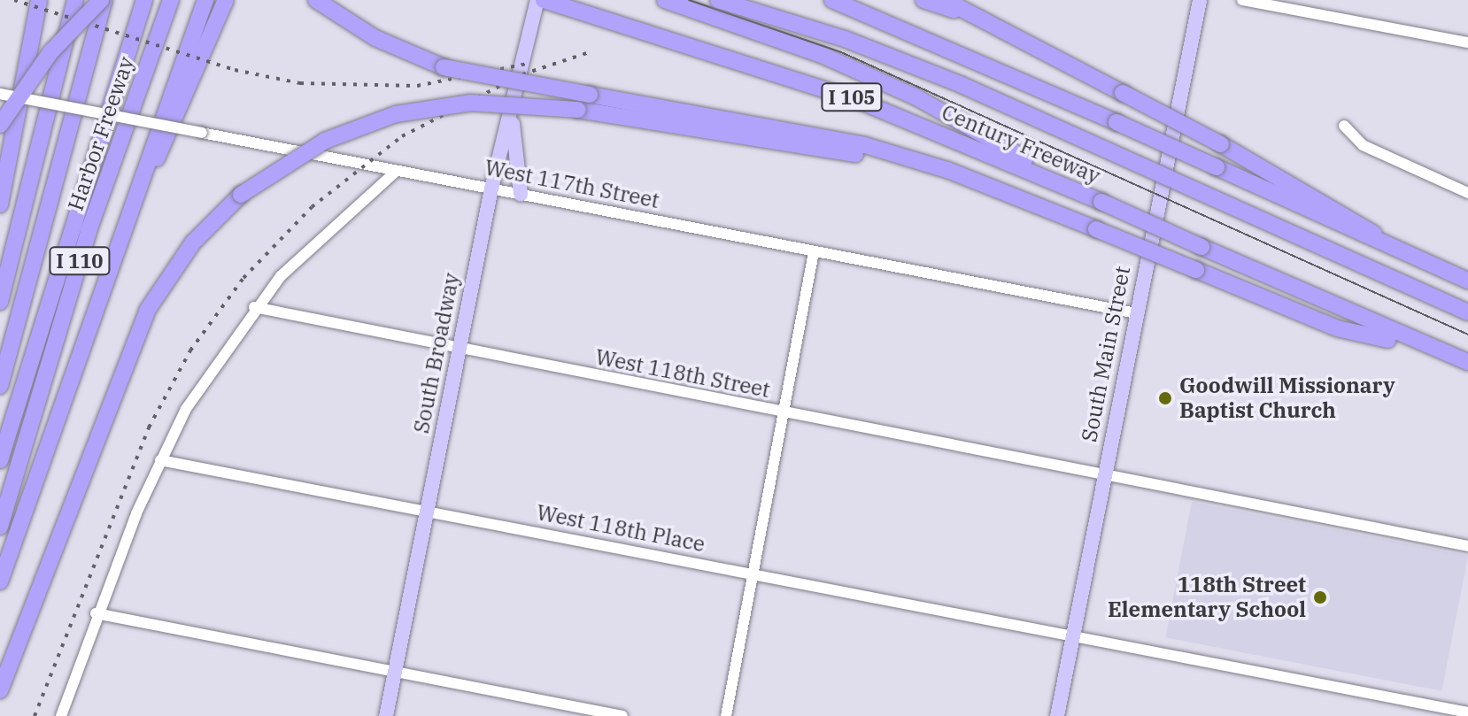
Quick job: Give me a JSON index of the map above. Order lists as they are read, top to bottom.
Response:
{
  "streets": {
    "highway": [
      "I 105",
      "Harbor Freeway",
      "Century Freeway",
      "I 110"
    ],
    "main road": ["South Broadway", "South Main Street"],
    "street": ["West 117th Street", "West 118th Street", "West 118th Place"]
  },
  "crossings": [
    ["West 117th Street", "South Broadway"],
    ["West 117th Street", "South Main Street"],
    ["South Broadway", "West 118th Street"],
    ["South Broadway", "West 118th Place"],
    ["South Main Street", "West 118th Street"],
    ["South Main Street", "West 118th Place"]
  ],
  "places": ["Goodwill Missionary Baptist Church", "118th Street Elementary School"]
}
